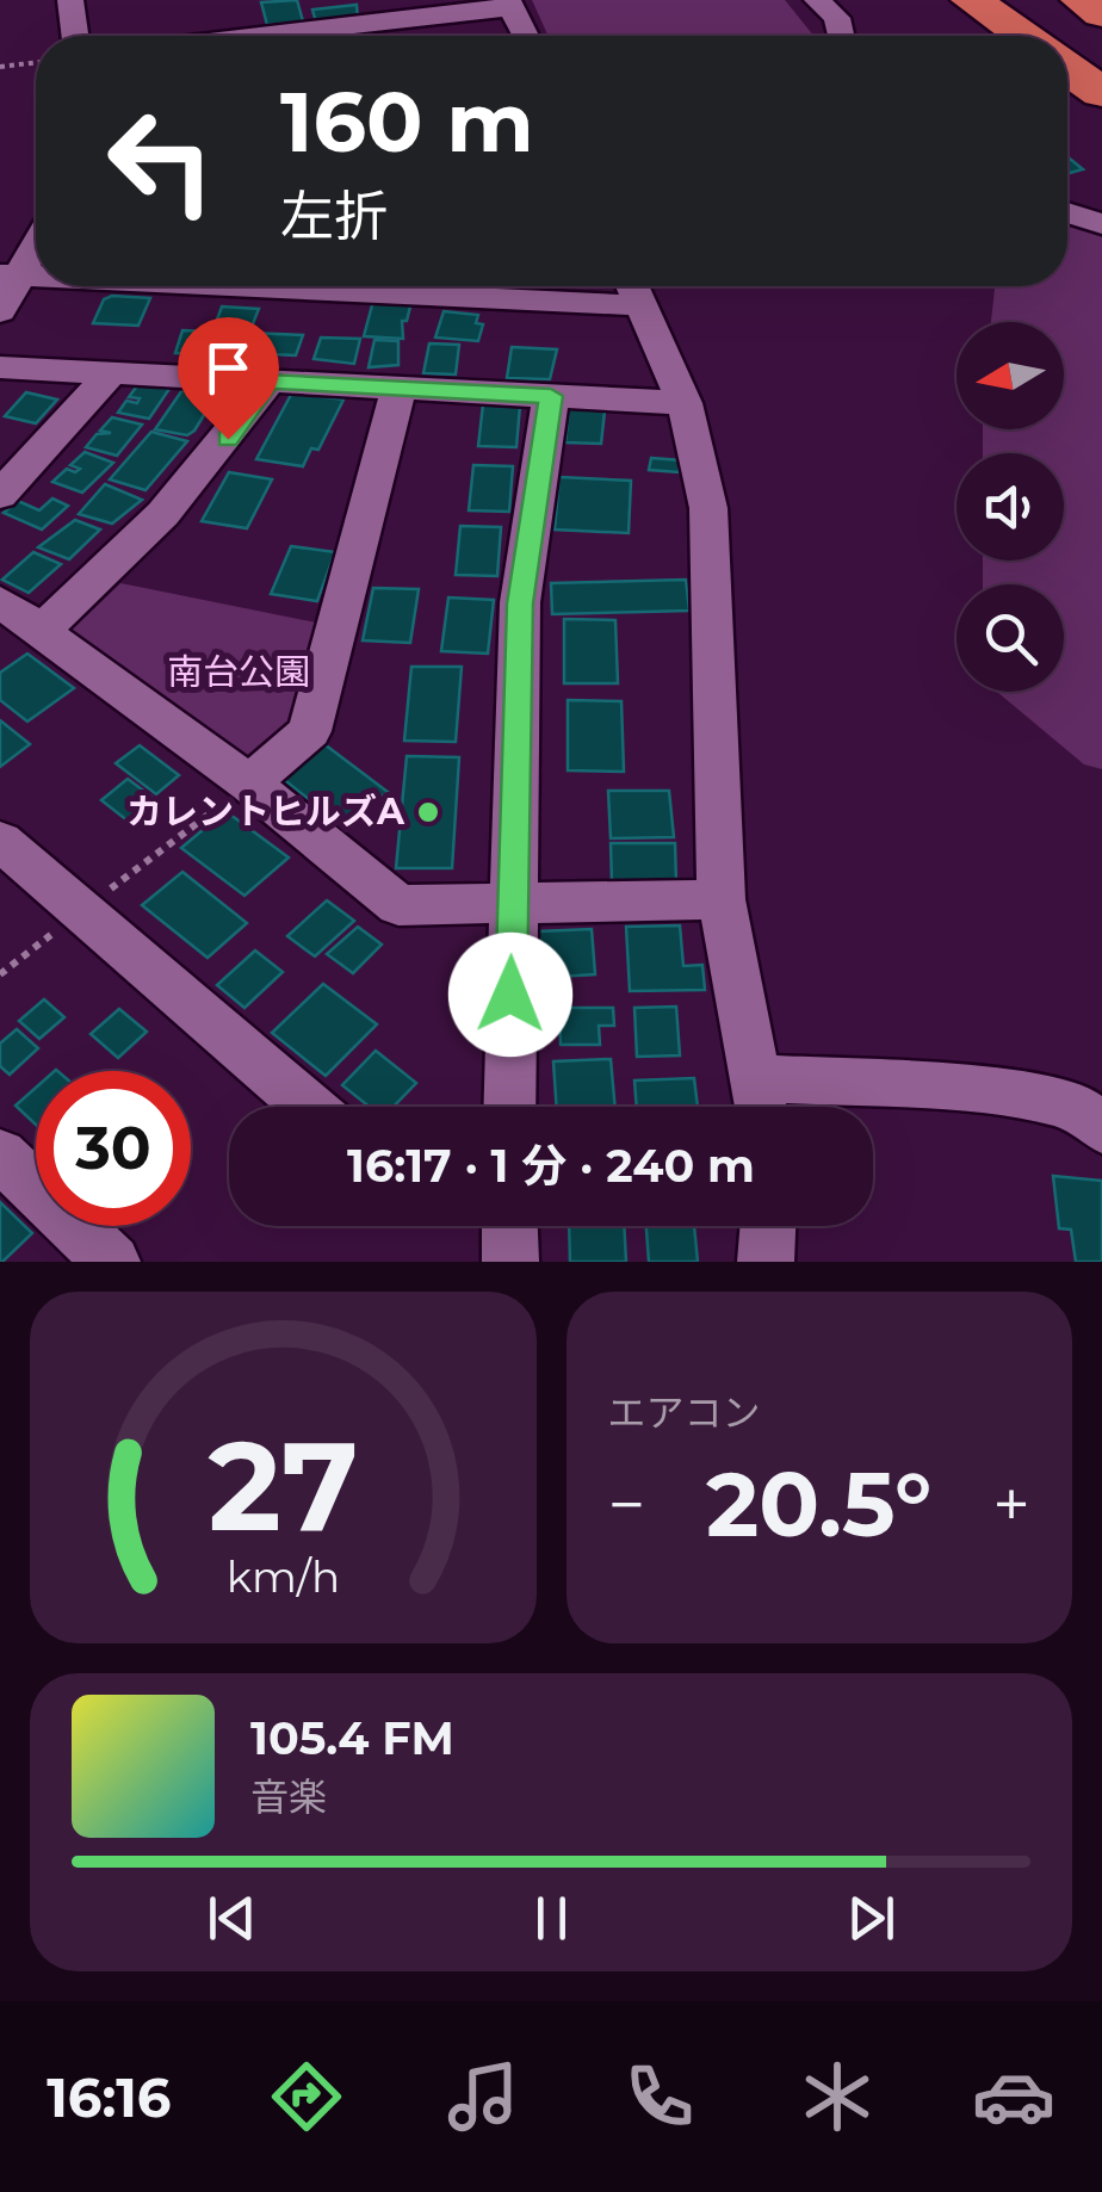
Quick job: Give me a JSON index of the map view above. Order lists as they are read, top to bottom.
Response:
{
  "parks": ["南台公園"],
  "places": ["カレントヒルズA"],
  "north": "left",
  "page": {
    "turn": ["160 m", "左折"],
    "limit": "30",
    "trip": "16:17 · 1 分 · 240 m",
    "tile": "エアコン",
    "heat": ["−", "20.5°", "+"],
    "song": ["105.4 FM", "音楽"],
    "tabs": "16:16",
    "gauge": ["27", "km/h"]
  }
}
